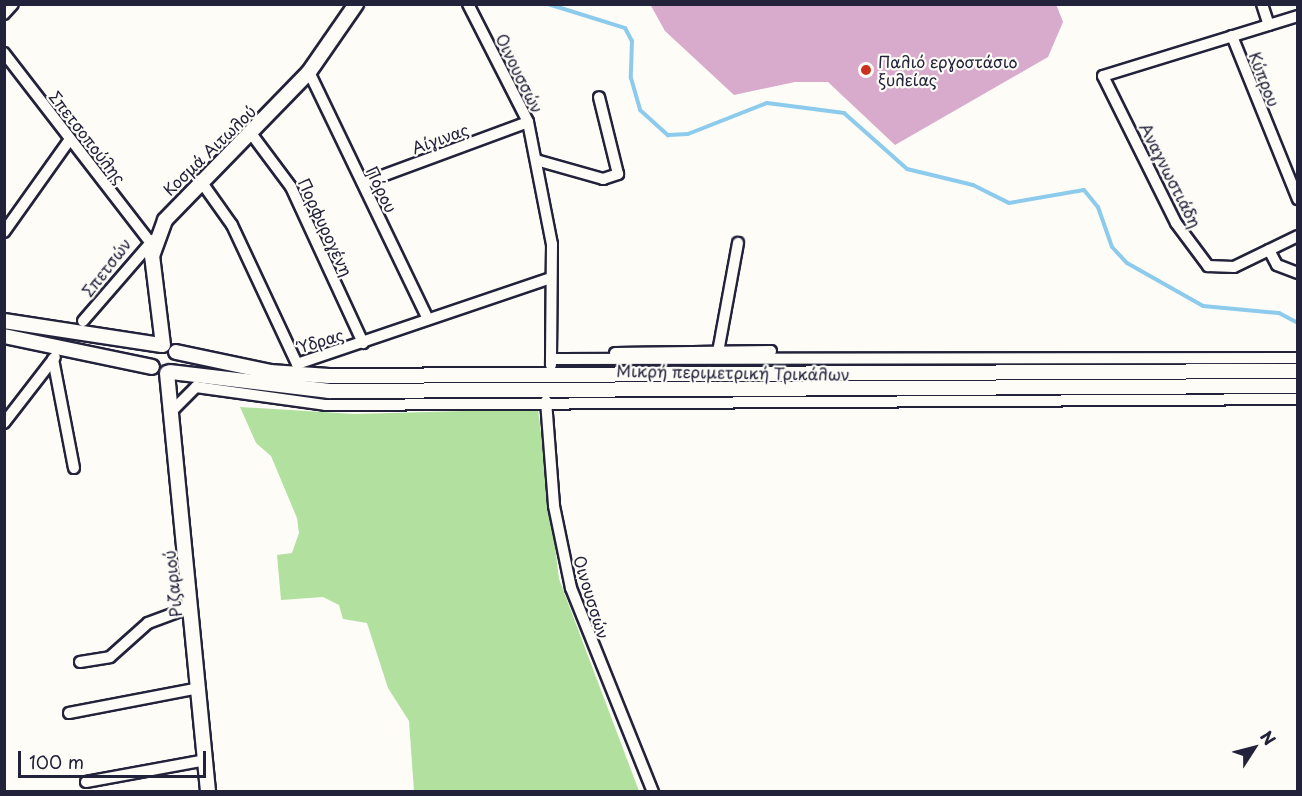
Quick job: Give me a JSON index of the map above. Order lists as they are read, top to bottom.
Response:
{
  "streets": {
    "main road": ["Κοσμά Αιτωλού", "Μικρή περιμετρική Τρικάλων", "Ριζαριού"],
    "street": [
      "Οινουσσών",
      "Κύπρου",
      "Σπετσοπούλης",
      "Αίγινας",
      "Αναγνωστιάδη",
      "Πόρου",
      "Πορφυρογένη",
      "Σπετσών",
      "Ύδρας"
    ]
  },
  "crossings": [
    ["Οινουσσών", "Αίγινας"],
    ["Οινουσσών", "Ύδρας"],
    ["Οινουσσών", "Μικρή περιμετρική Τρικάλων"],
    ["Κύπρου", "Αναγνωστιάδη"],
    ["Σπετσοπούλης", "Κοσμά Αιτωλού"],
    ["Σπετσοπούλης", "Σπετσών"],
    ["Αίγινας", "Πόρου"],
    ["Κοσμά Αιτωλού", "Πόρου"],
    ["Κοσμά Αιτωλού", "Πορφυρογένη"],
    ["Κοσμά Αιτωλού", "Σπετσών"],
    ["Κοσμά Αιτωλού", "Ύδρας"],
    ["Κοσμά Αιτωλού", "Μικρή περιμετρική Τρικάλων"],
    ["Κοσμά Αιτωλού", "Ριζαριού"],
    ["Πόρου", "Ύδρας"],
    ["Πορφυρογένη", "Ύδρας"],
    ["Μικρή περιμετρική Τρικάλων", "Ριζαριού"]
  ],
  "places": ["Παλιό εργοστάσιο ξυλείας"],
  "scale_bar": "100 m",
  "north": "top right"
}
